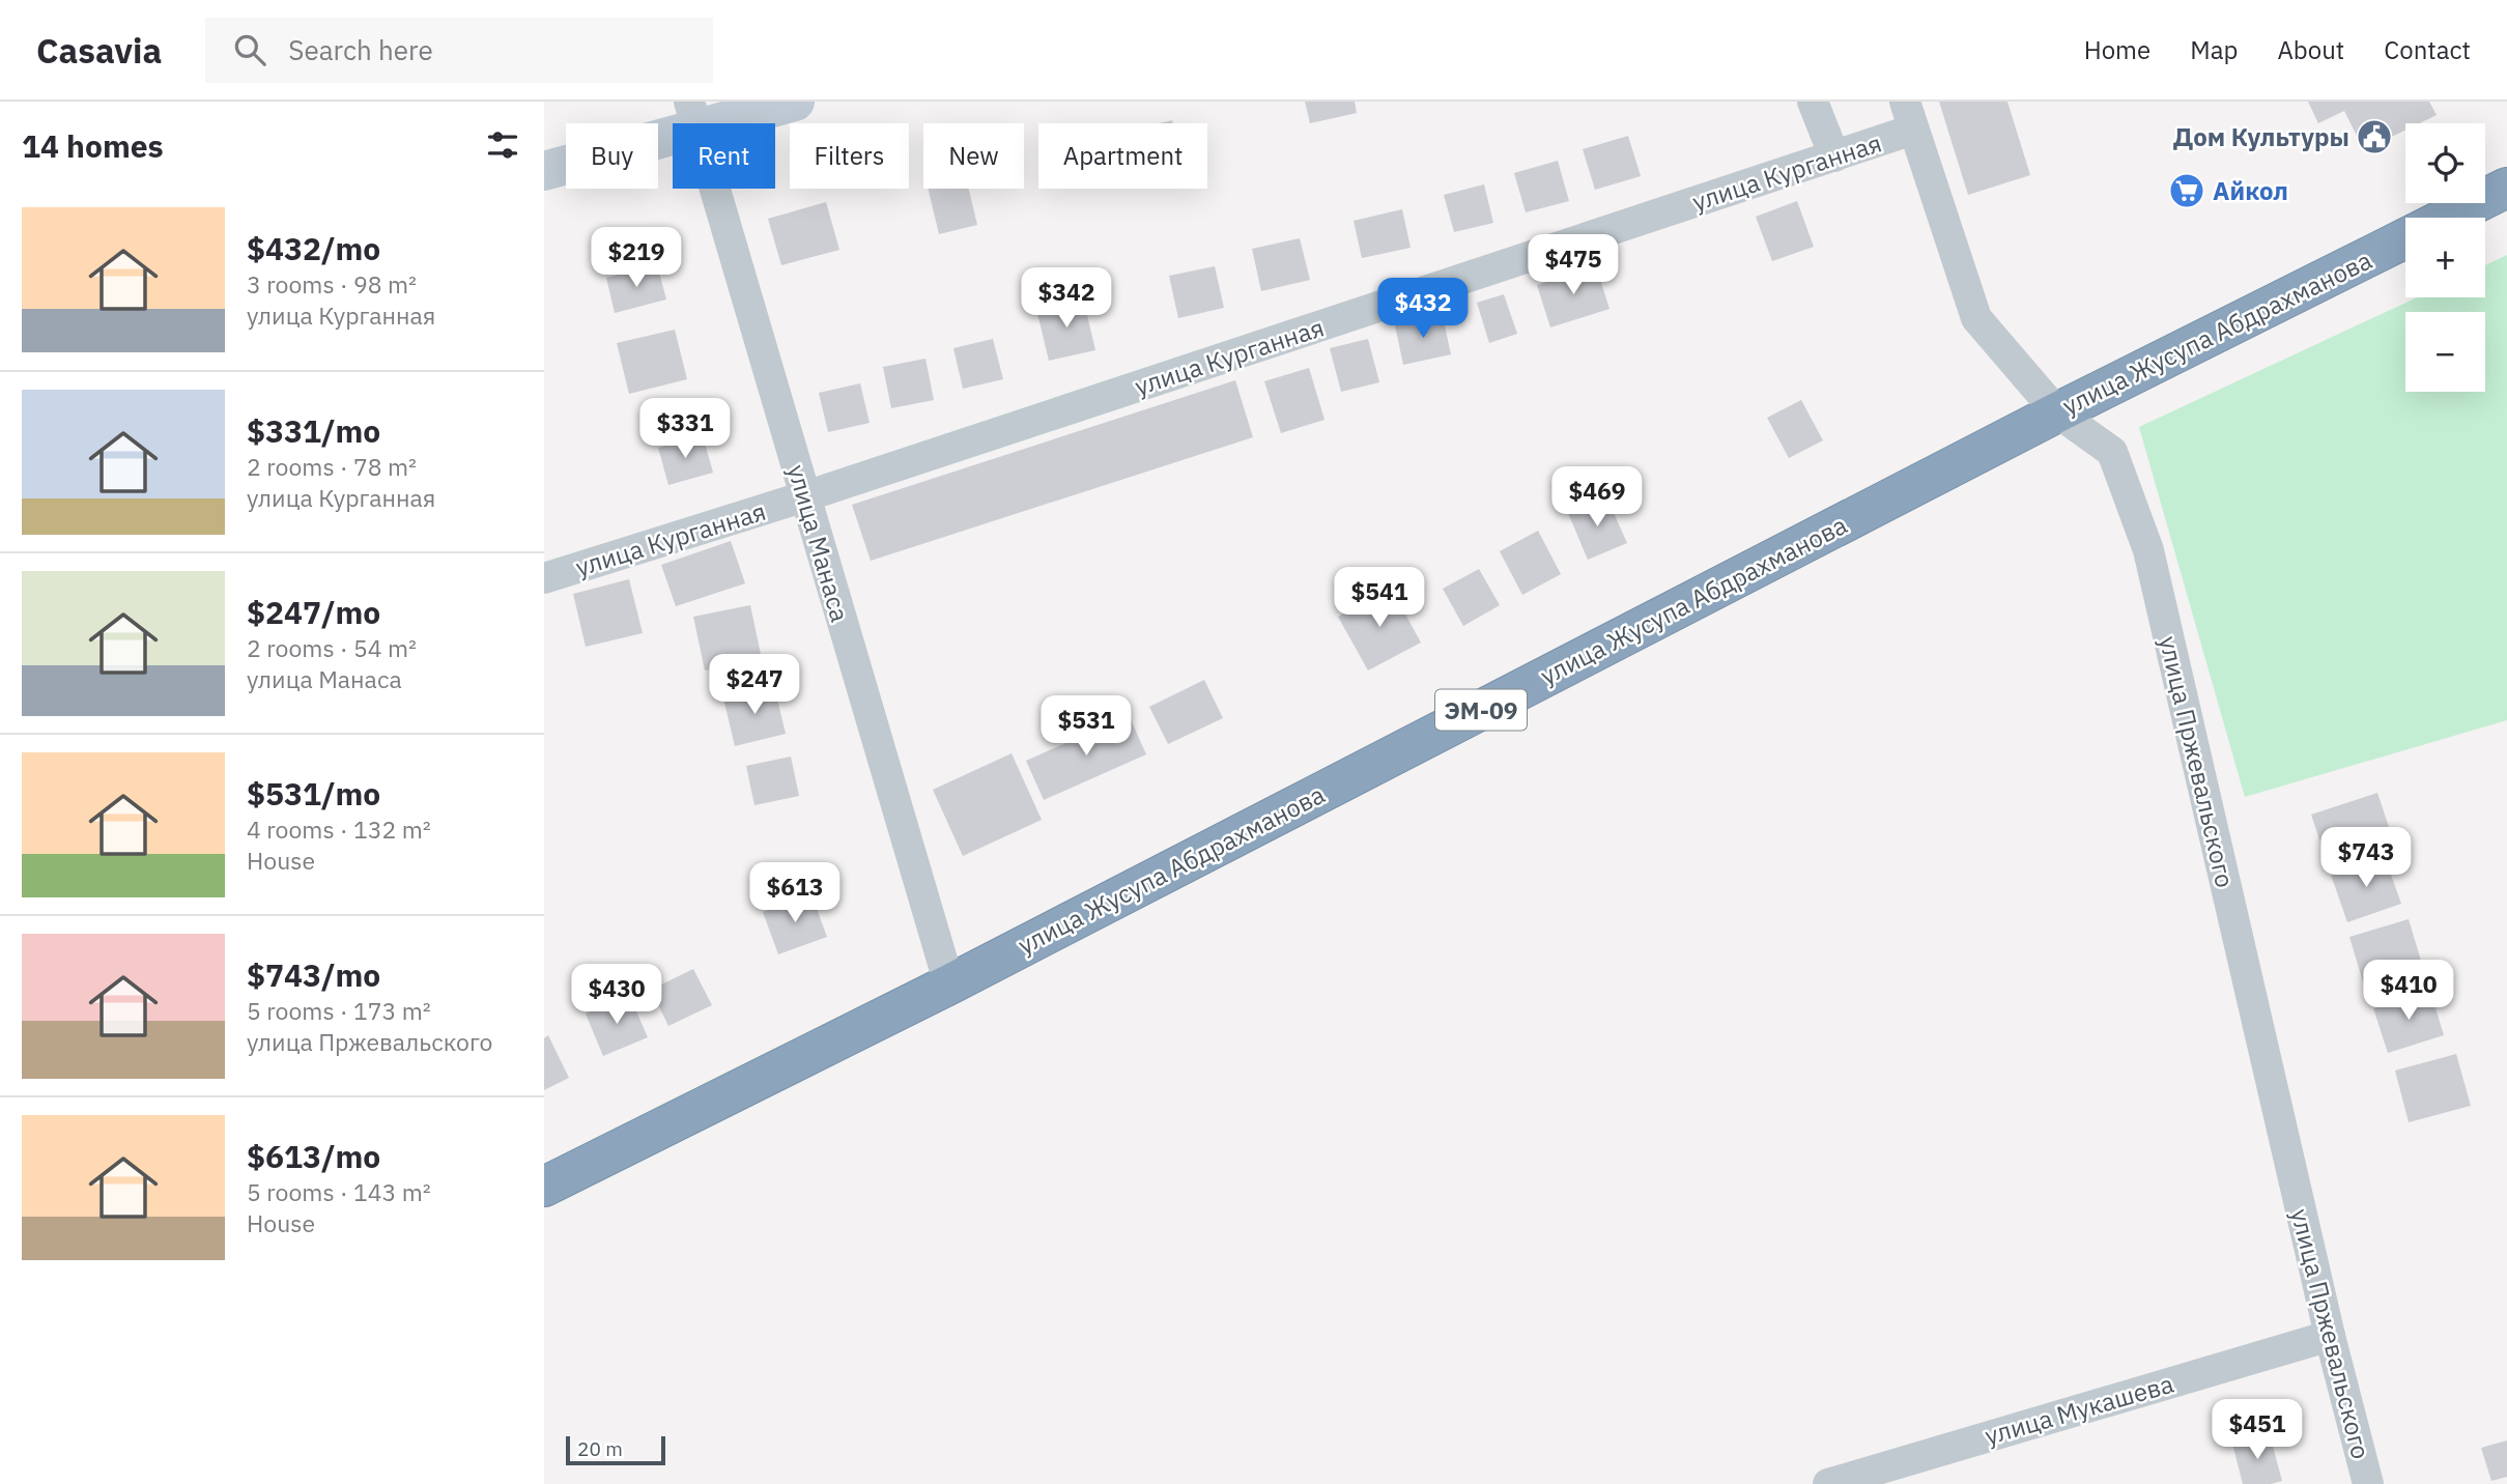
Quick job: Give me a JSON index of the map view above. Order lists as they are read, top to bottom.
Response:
{
  "streets": {
    "highway": ["улица Жусупа Абдрахманова", "ЭМ-09"],
    "street": [
      "улица Курганная",
      "улица Манаса",
      "улица Пржевальского",
      "улица Мукашева"
    ]
  },
  "crossings": [
    ["улица Курганная", "улица Манаса"],
    ["улица Курганная", "улица Пржевальского"],
    ["улица Жусупа Абдрахманова", "улица Манаса"],
    ["улица Жусупа Абдрахманова", "улица Пржевальского"],
    ["улица Пржевальского", "улица Мукашева"]
  ],
  "places": {
    "public building": ["Дом Культуры"],
    "supermarket": ["Айкол"]
  },
  "scale_bar": "20 m",
  "page": {
    "header": "Casavia",
    "search": "Search here",
    "nav": [
      "Home",
      "Map",
      "About",
      "Contact"
    ],
    "heading": "14 homes",
    "map_buttons": ["+", "−"],
    "chip": [
      "Buy",
      "Rent",
      "Filters",
      "New",
      "Apartment"
    ],
    "list": [
      {
        "name": "$432/mo",
        "note": "3 rooms · 98 m² · улица Курганная"
      },
      {
        "name": "$331/mo",
        "note": "2 rooms · 78 m² · улица Курганная"
      },
      {
        "name": "$247/mo",
        "note": "2 rooms · 54 m² · улица Манаса"
      },
      {
        "name": "$531/mo",
        "note": "4 rooms · 132 m² · House"
      },
      {
        "name": "$743/mo",
        "note": "5 rooms · 173 m² · улица Пржевальского"
      },
      {
        "name": "$613/mo",
        "note": "5 rooms · 143 m² · House"
      }
    ],
    "price": [
      "$219",
      "$475",
      "$342",
      "$432",
      "$331",
      "$469",
      "$541",
      "$247",
      "$531",
      "$743",
      "$613",
      "$410",
      "$430",
      "$451"
    ],
    "scale": "20 m"
  }
}
